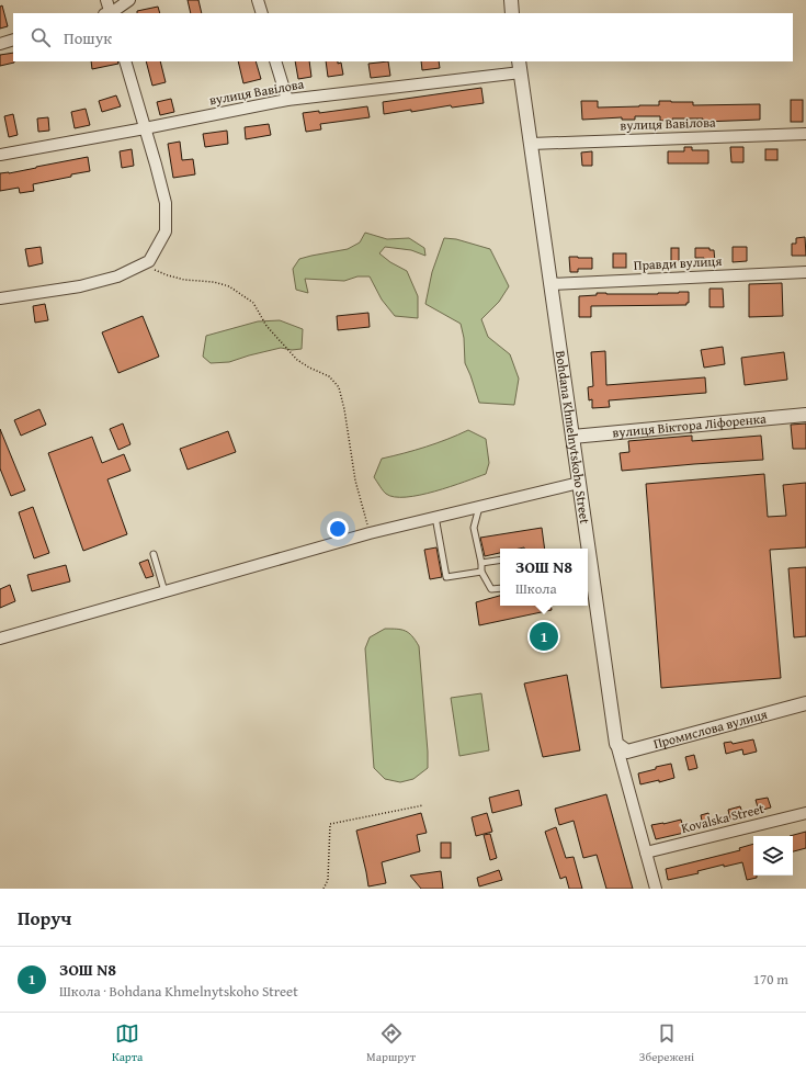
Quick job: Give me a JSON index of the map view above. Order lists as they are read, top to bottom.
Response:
{
  "streets": {
    "street": [
      "вулиця Вавілова",
      "Правди вулиця",
      "вулиця Віктора Ліфоренка",
      "Bohdana Khmelnytskoho Street",
      "Промислова вулиця",
      "Kovalska Street"
    ]
  },
  "crossings": [
    ["вулиця Вавілова", "Bohdana Khmelnytskoho Street"],
    ["Правди вулиця", "Bohdana Khmelnytskoho Street"],
    ["вулиця Віктора Ліфоренка", "Bohdana Khmelnytskoho Street"],
    ["Bohdana Khmelnytskoho Street", "Промислова вулиця"],
    ["Bohdana Khmelnytskoho Street", "Kovalska Street"]
  ],
  "page": {
    "search": "Пошук",
    "popup": ["ЗОШ N8", "Школа"],
    "pins": "1",
    "heading": "Поруч",
    "list": [
      {
        "mark": "1",
        "name": "ЗОШ N8",
        "note": "Школа · Bohdana Khmelnytskoho Street",
        "value": "170 m"
      }
    ],
    "nav": ["Карта", "Маршрут", "Збережені"]
  }
}
